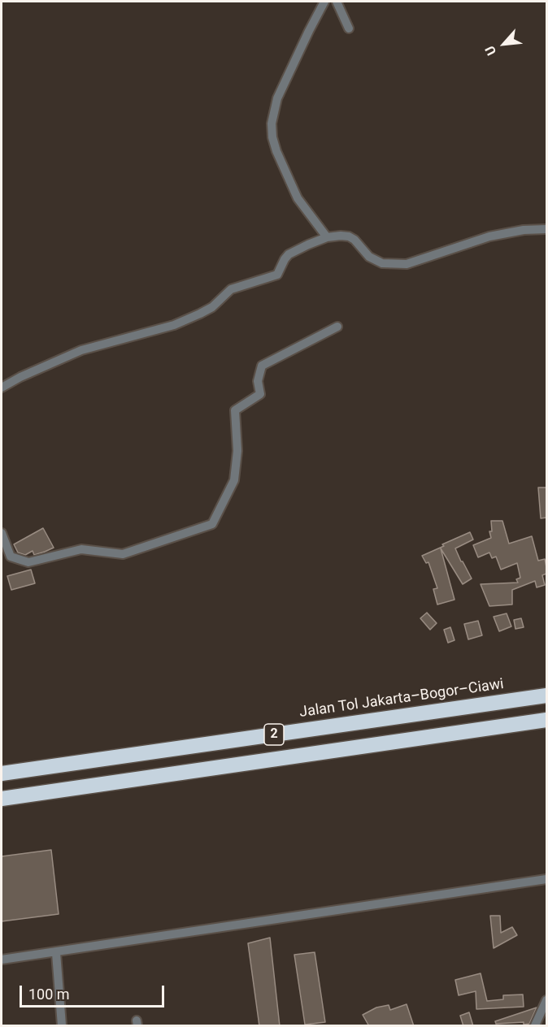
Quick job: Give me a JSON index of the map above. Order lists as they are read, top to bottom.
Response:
{
  "streets": {
    "highway": ["Jalan Tol Jakarta–Bogor–Ciawi", "2"]
  },
  "scale_bar": "100 m",
  "north": "bottom left"
}
